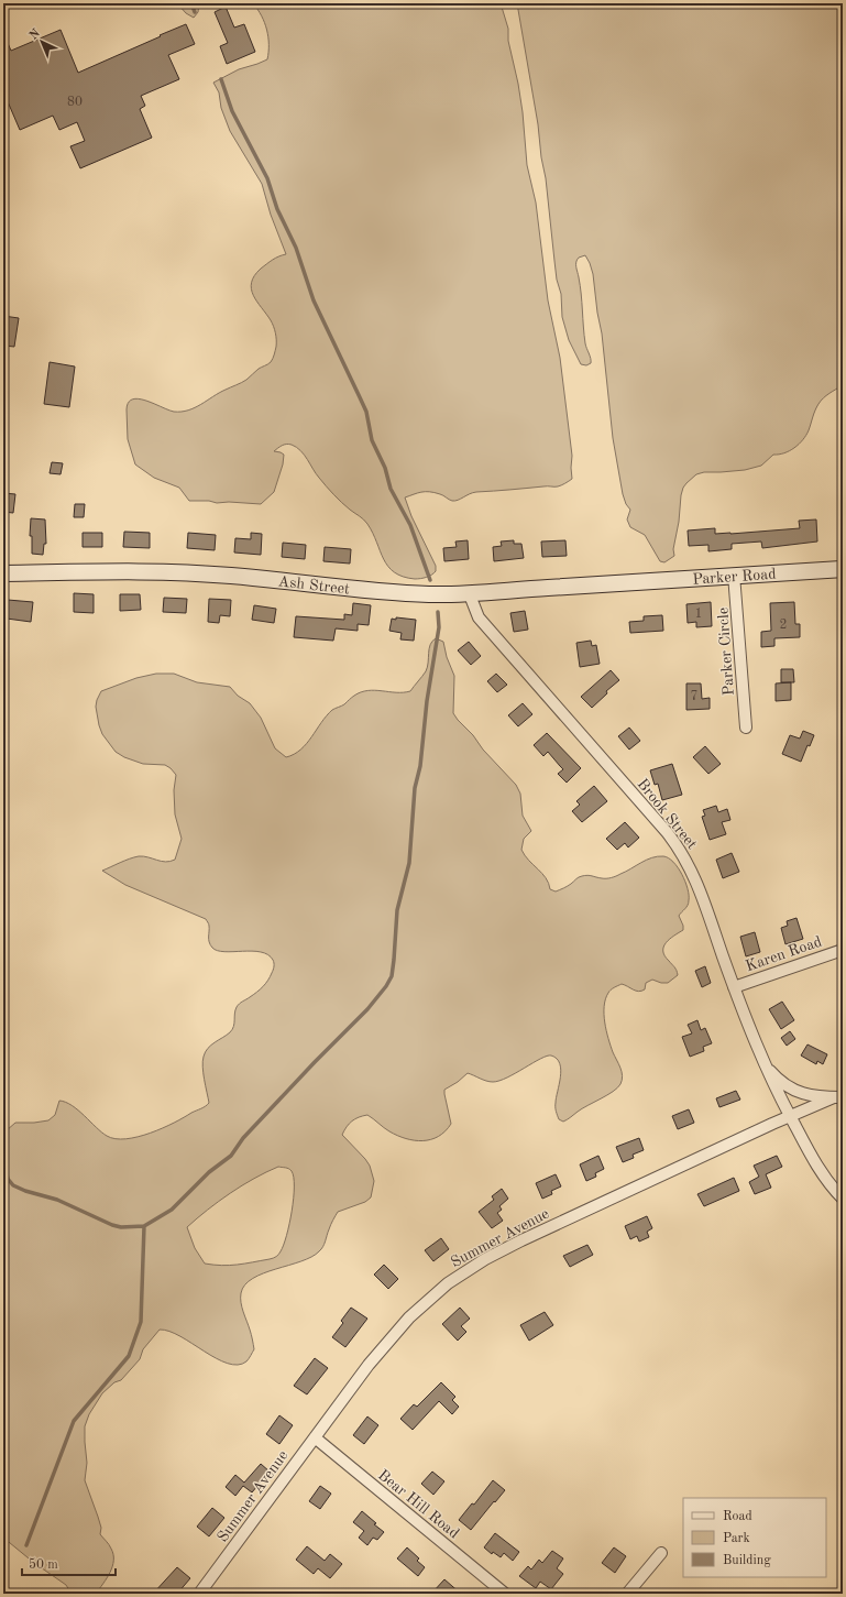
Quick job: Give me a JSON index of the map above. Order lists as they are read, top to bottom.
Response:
{
  "streets": {
    "street": [
      "Parker Road",
      "Ash Street",
      "Parker Circle",
      "Brook Street",
      "Karen Road",
      "Summer Avenue",
      "Bear Hill Road"
    ]
  },
  "crossings": [
    ["Parker Road", "Ash Street"],
    ["Parker Road", "Parker Circle"],
    ["Ash Street", "Brook Street"],
    ["Brook Street", "Karen Road"],
    ["Brook Street", "Summer Avenue"],
    ["Summer Avenue", "Bear Hill Road"]
  ],
  "house_numbers": [
    "80",
    "1",
    "2",
    "7"
  ],
  "legend": ["Road", "Park", "Building"],
  "scale_bar": "50 m",
  "north": "top left"
}
